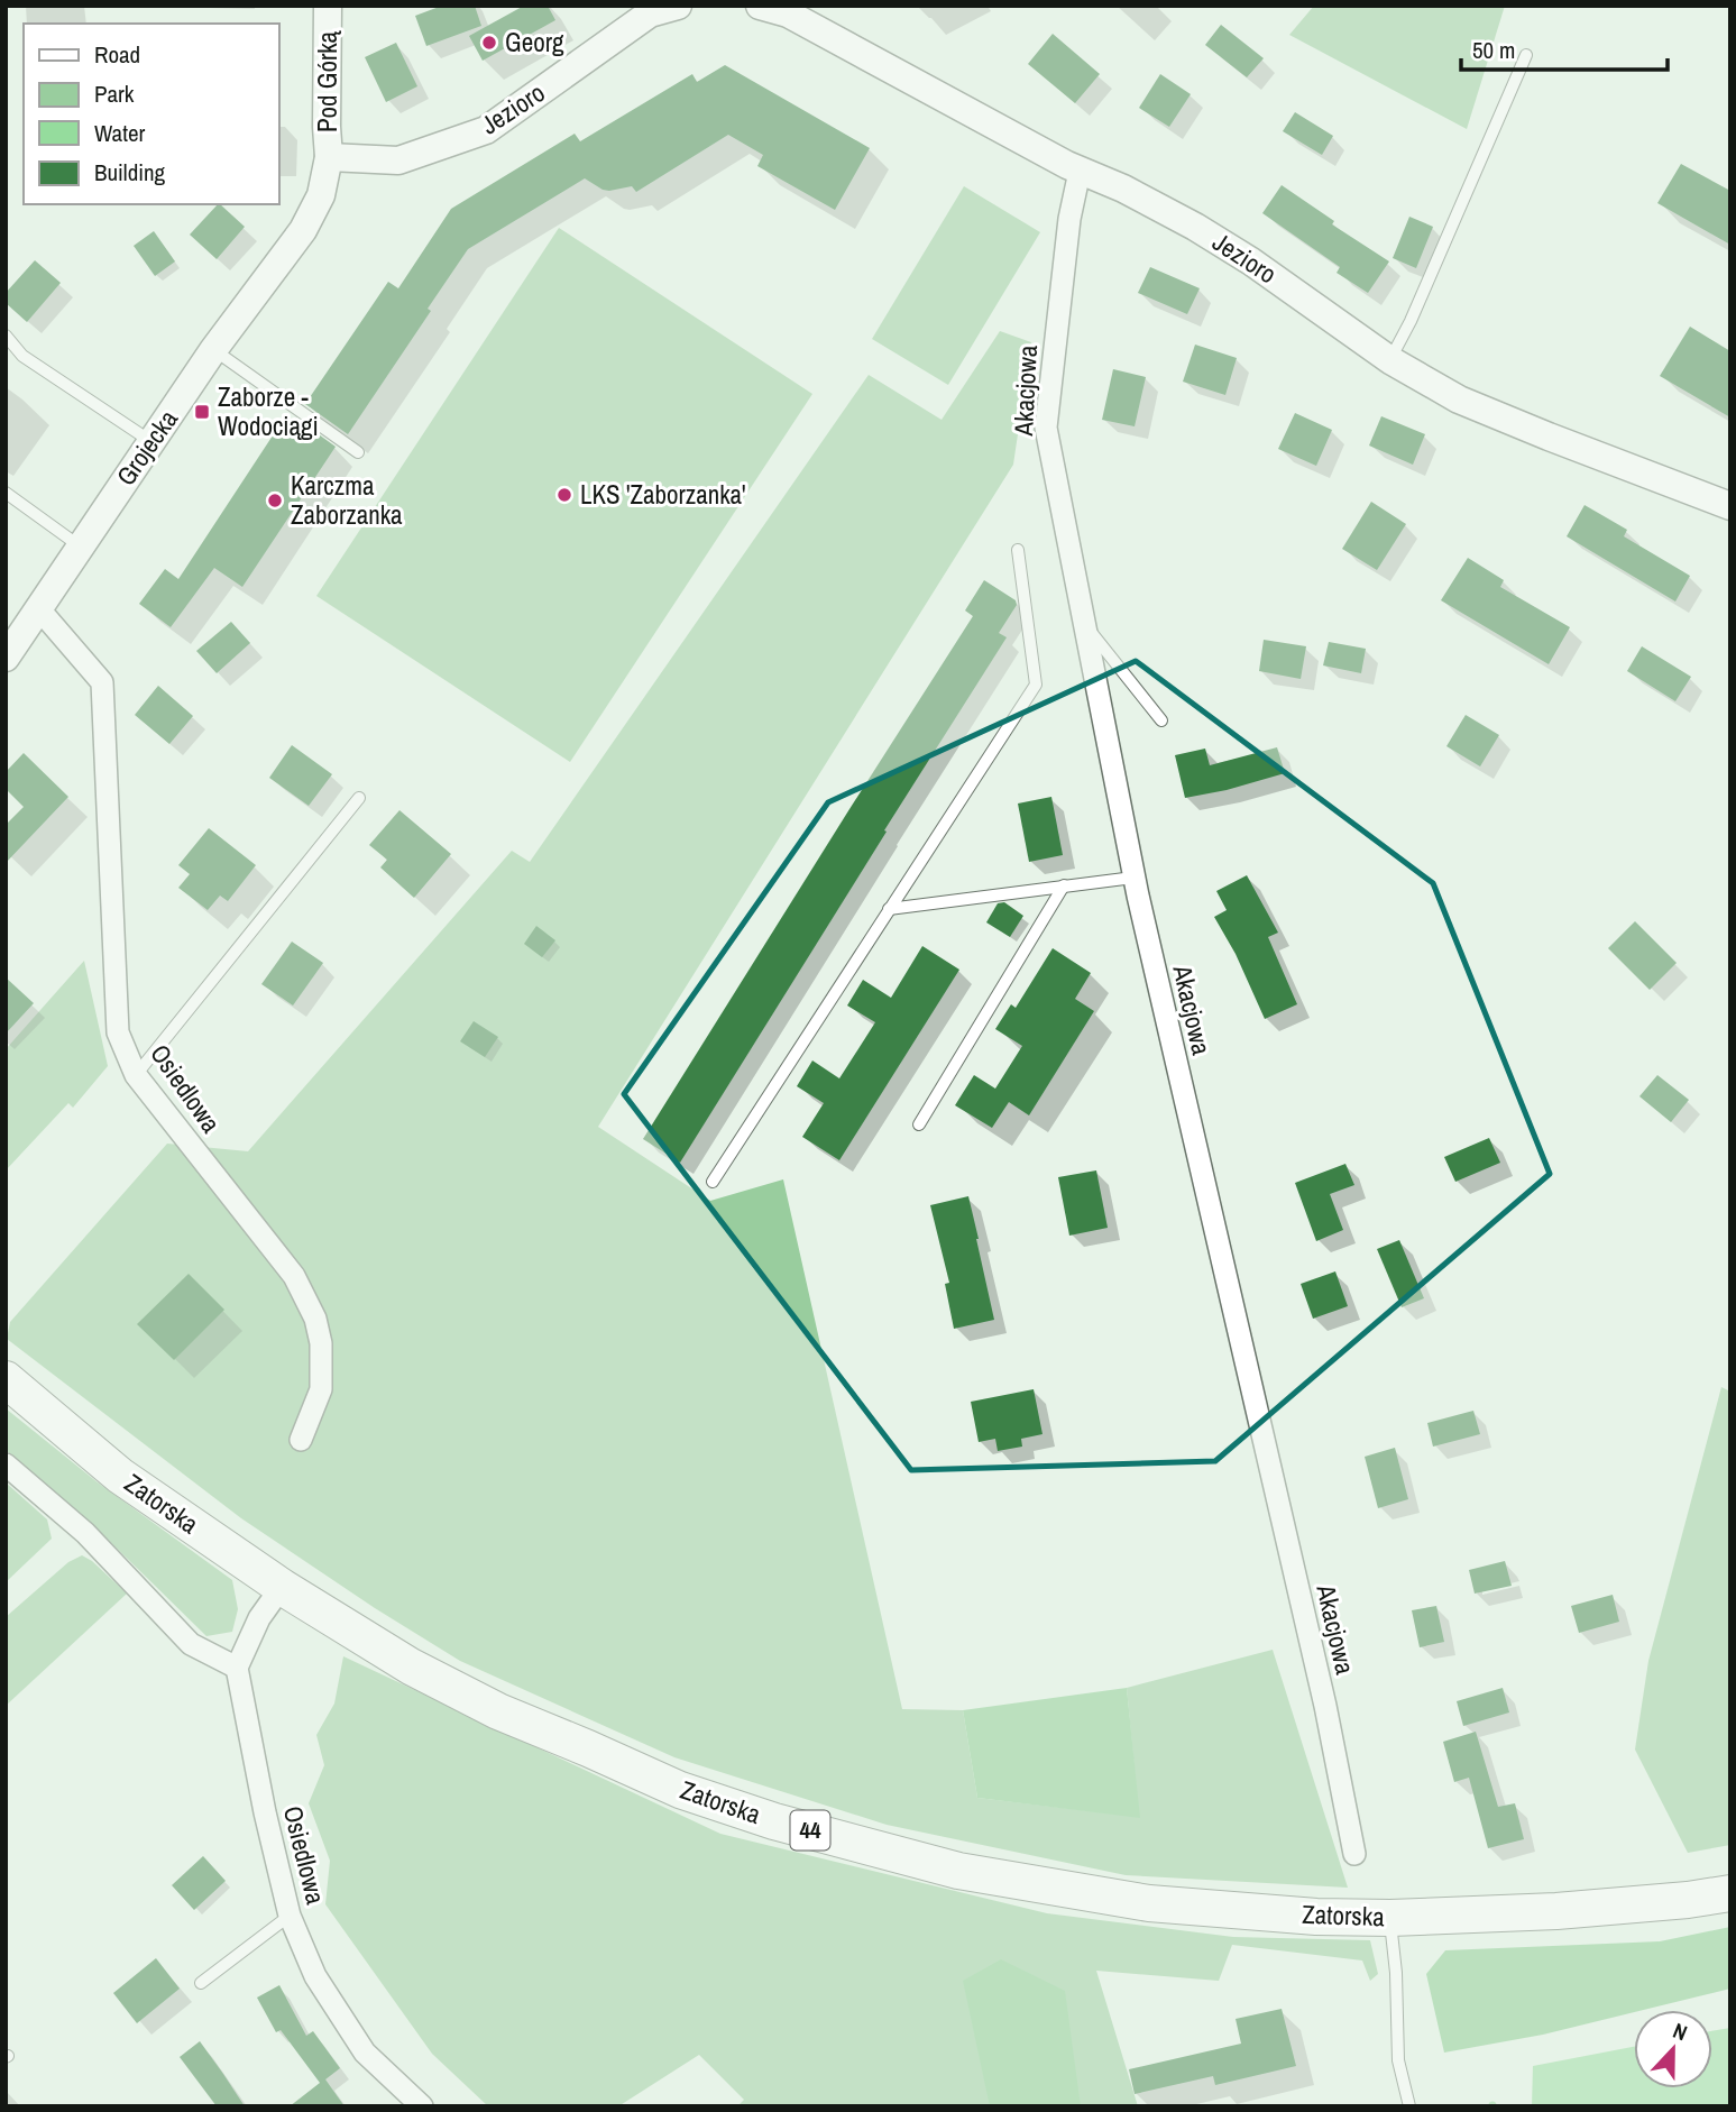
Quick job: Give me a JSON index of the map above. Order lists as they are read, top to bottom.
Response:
{
  "streets": {
    "main road": ["Zatorska", "44"],
    "street": [
      "Pod Górką",
      "Jezioro",
      "Akacjowa",
      "Grojecka",
      "Osiedlowa"
    ]
  },
  "crossings": [
    ["Pod Górką", "Jezioro"],
    ["Pod Górką", "Grojecka"],
    ["Jezioro", "Akacjowa"],
    ["Jezioro", "Grojecka"],
    ["Grojecka", "Osiedlowa"]
  ],
  "places": {
    "other": ["Georg", "LKS 'Zaborzanka'", "Karczma Zaborzanka"],
    "transit": ["Zaborze - Wodociągi"]
  },
  "legend": [
    "Road",
    "Park",
    "Water",
    "Building"
  ],
  "scale_bar": "50 m",
  "north": "top"
}
